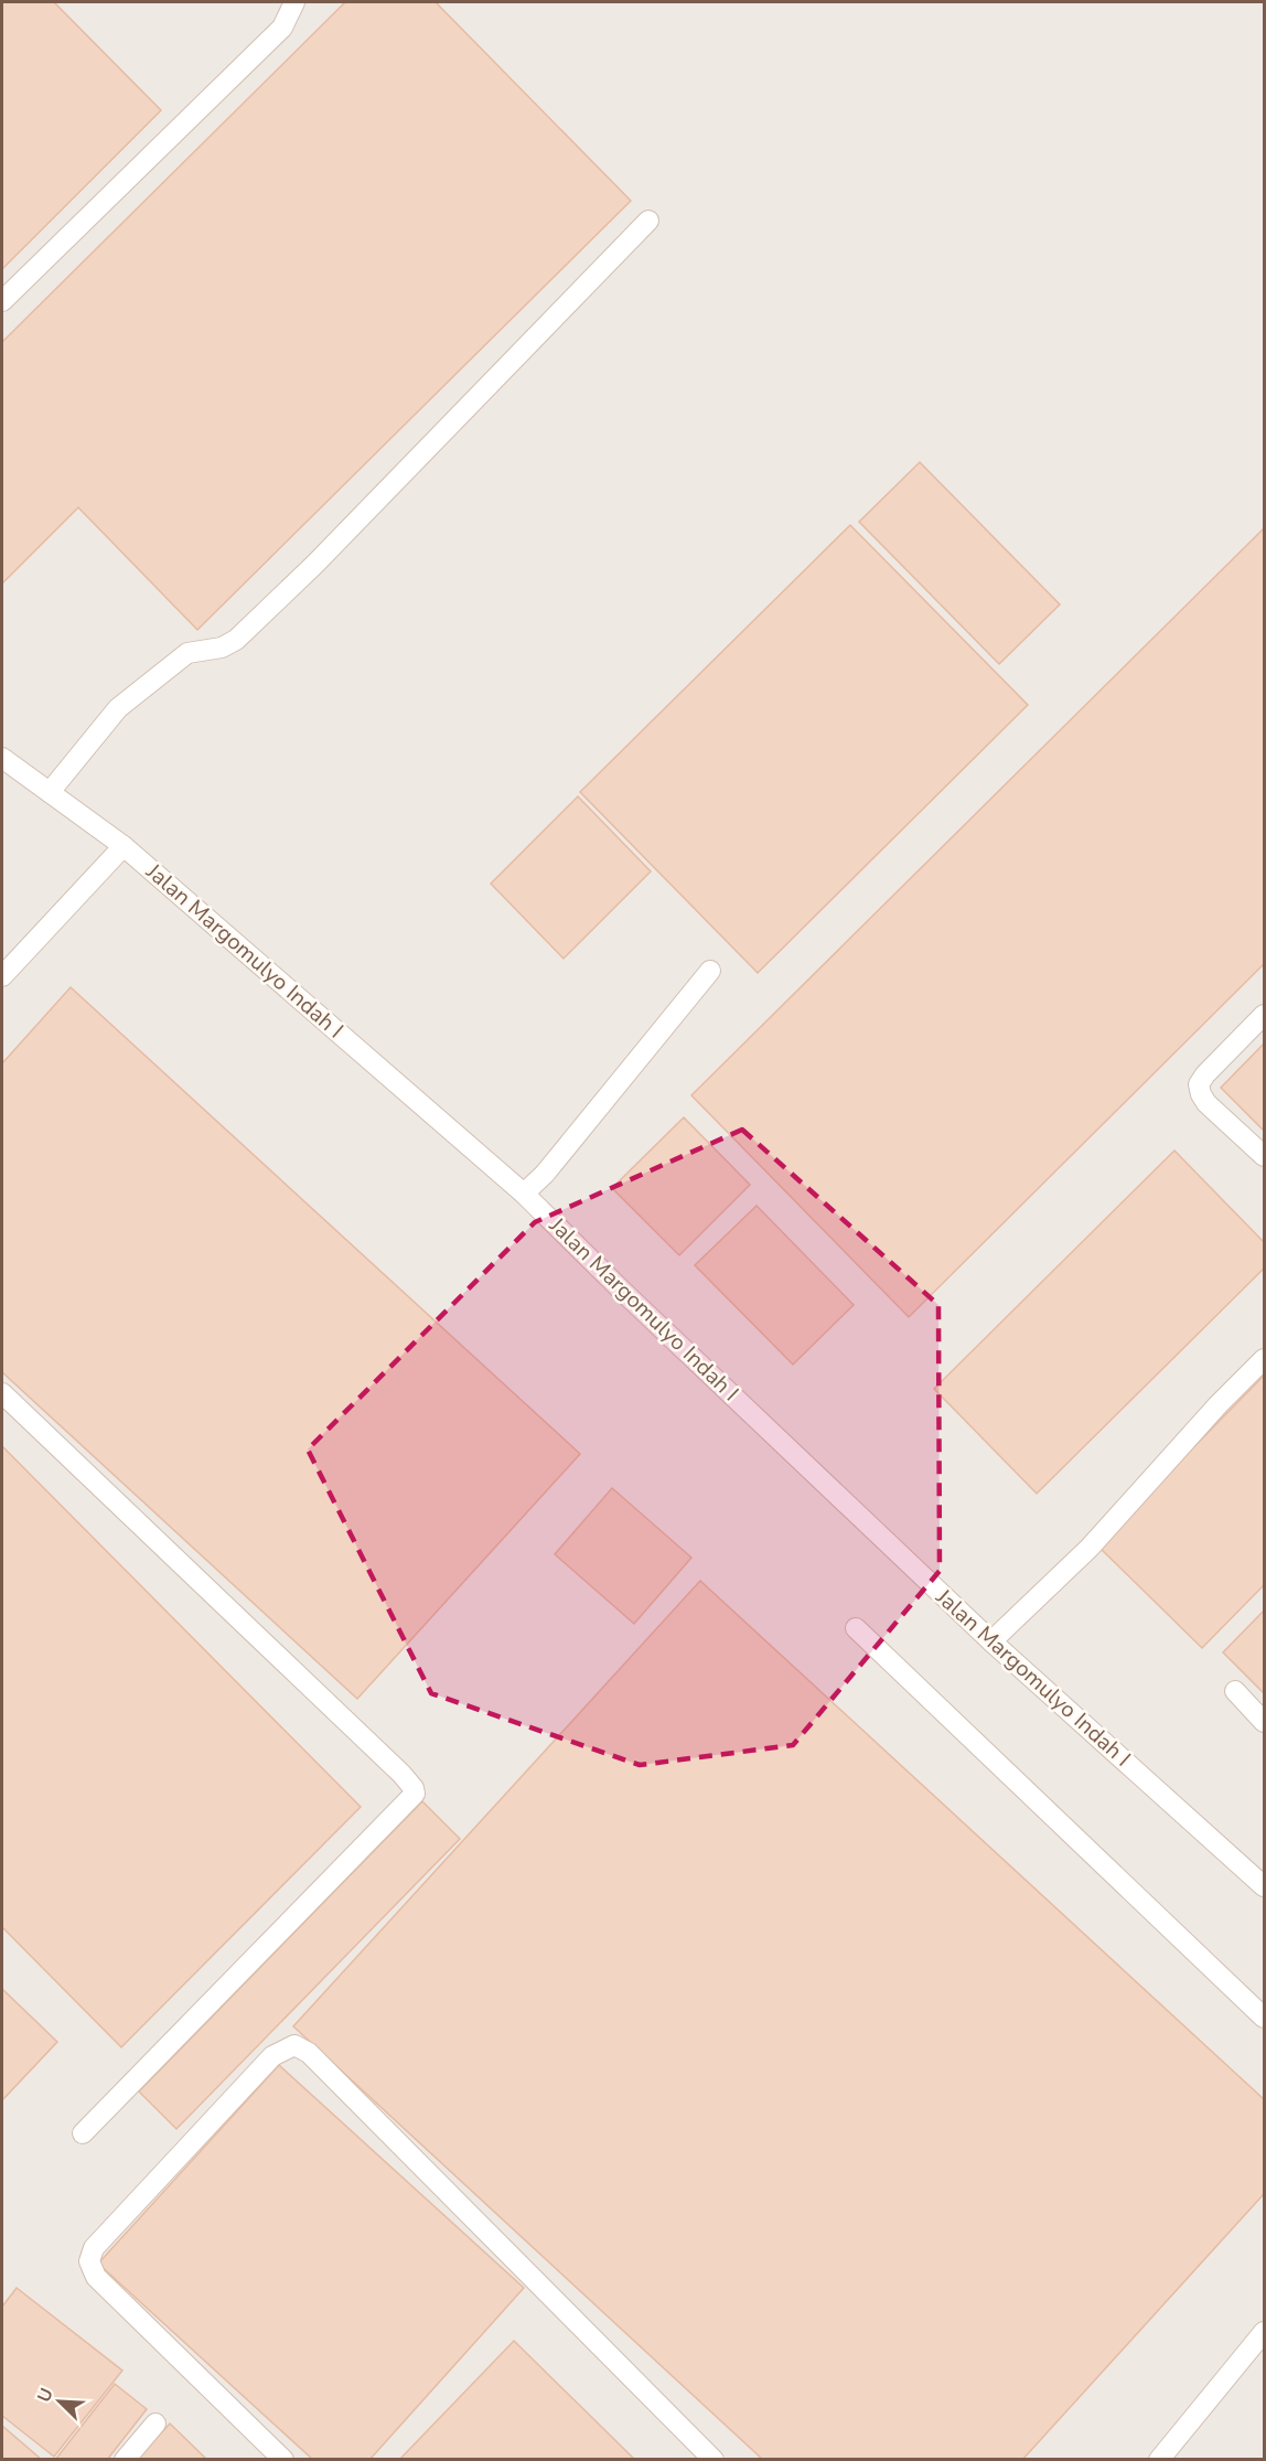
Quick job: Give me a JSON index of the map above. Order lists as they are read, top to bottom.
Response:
{
  "streets": {
    "lane": ["Jalan Margomulyo Indah I"]
  },
  "north": "top left"
}
